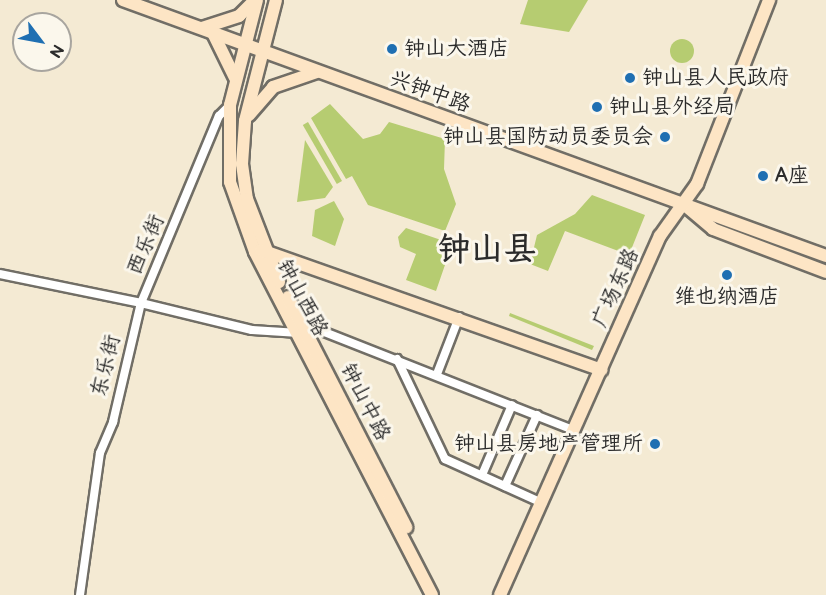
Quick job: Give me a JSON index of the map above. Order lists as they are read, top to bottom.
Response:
{
  "streets": {
    "main road": [
      "兴钟中路",
      "广场东路",
      "钟山西路",
      "钟山中路"
    ],
    "street": ["西乐街", "东乐街"]
  },
  "crossings": [
    ["兴钟中路", "广场东路"],
    ["兴钟中路", "钟山西路"],
    ["兴钟中路", "钟山中路"],
    ["西乐街", "钟山西路"],
    ["西乐街", "东乐街"],
    ["钟山西路", "钟山中路"]
  ],
  "districts": ["钟山县"],
  "places": [
    "钟山大酒店",
    "钟山县人民政府",
    "钟山县外经局",
    "钟山县国防动员委员会",
    "A座",
    "维也纳酒店",
    "钟山县房地产管理所"
  ],
  "north": "bottom right"
}
